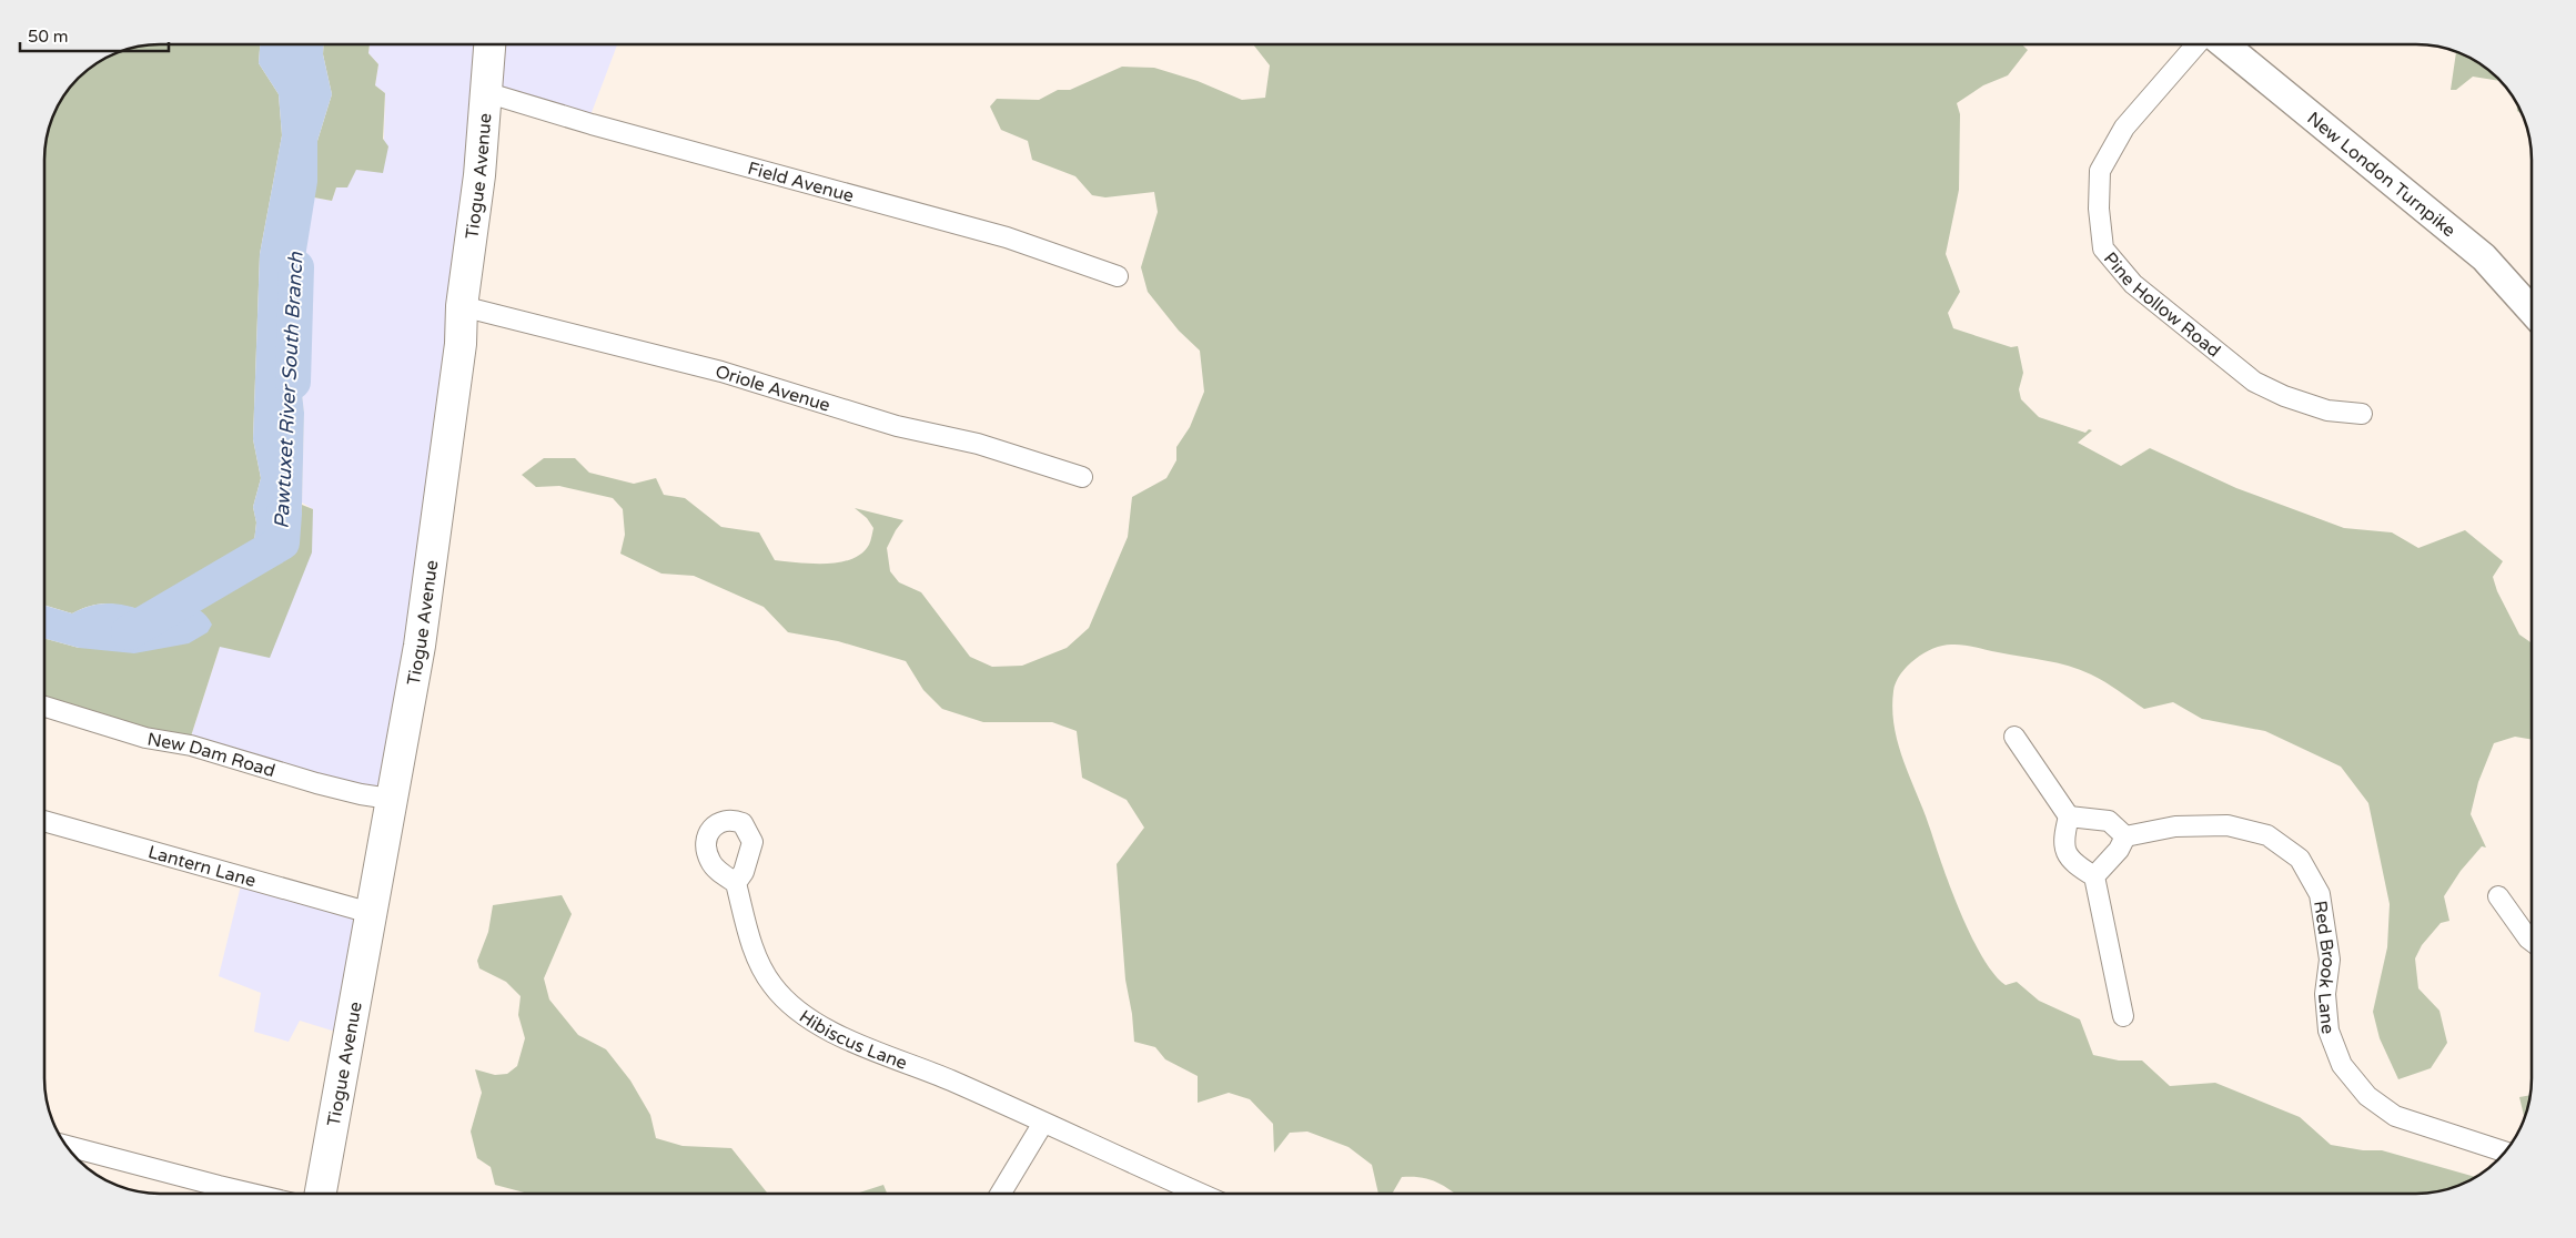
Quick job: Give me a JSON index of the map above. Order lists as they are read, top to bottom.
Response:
{
  "streets": {
    "main road": ["New London Turnpike", "Tiogue Avenue"],
    "street": [
      "Field Avenue",
      "Pine Hollow Road",
      "Oriole Avenue",
      "New Dam Road",
      "Lantern Lane",
      "Red Brook Lane",
      "Hibiscus Lane"
    ]
  },
  "crossings": [
    ["Tiogue Avenue", "Field Avenue"],
    ["Tiogue Avenue", "Oriole Avenue"],
    ["Tiogue Avenue", "New Dam Road"],
    ["Tiogue Avenue", "Lantern Lane"]
  ],
  "water": ["Pawtuxet River South Branch"],
  "scale_bar": "50 m"
}
